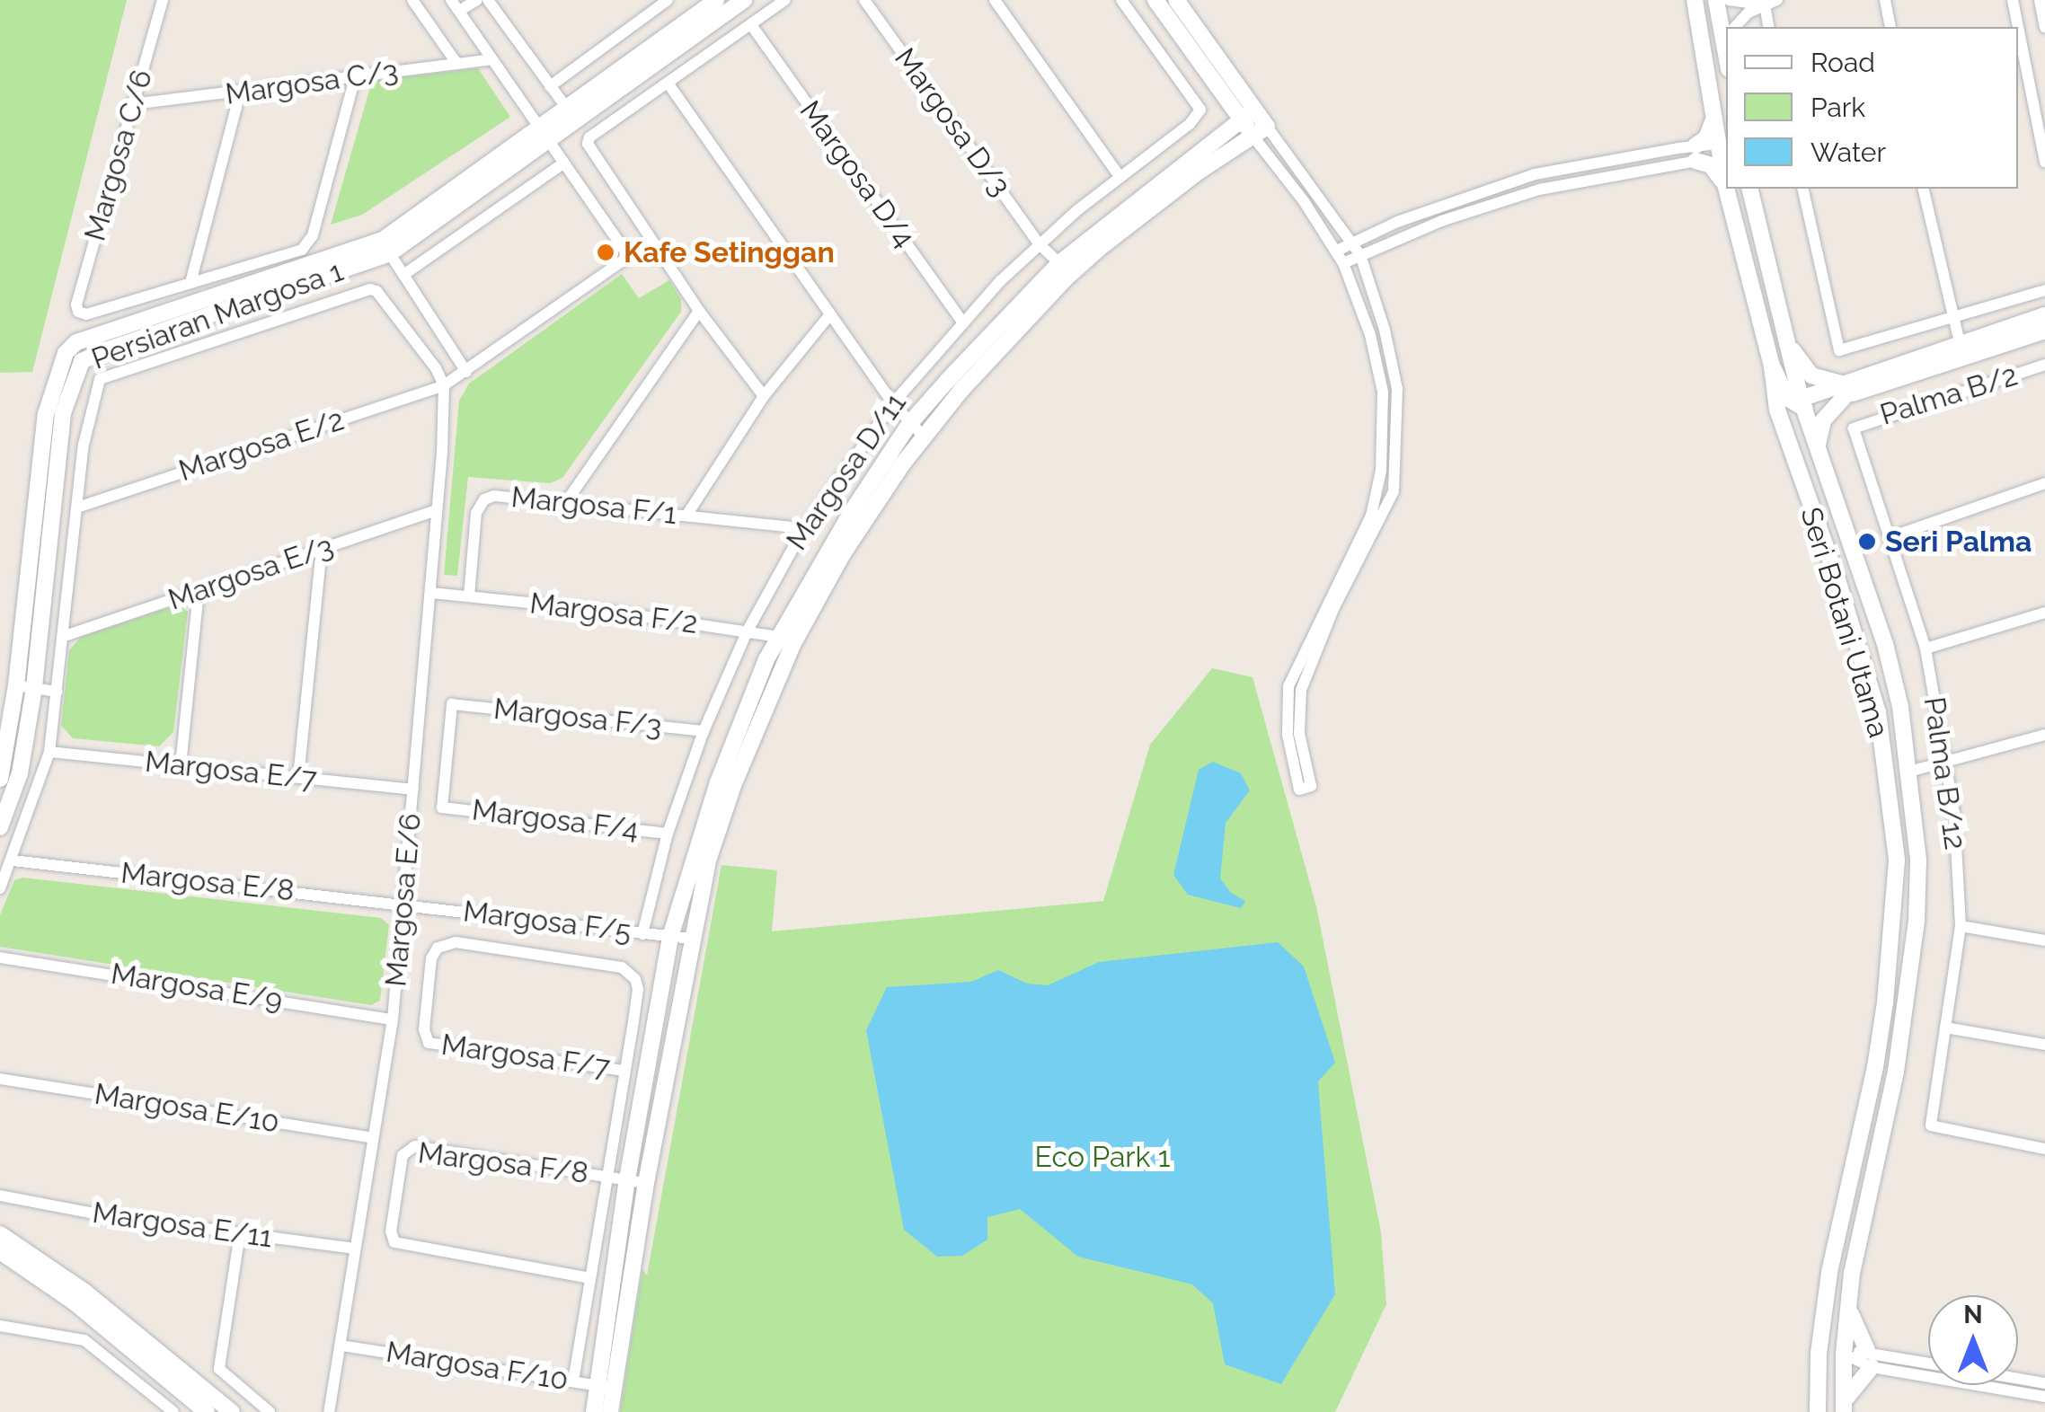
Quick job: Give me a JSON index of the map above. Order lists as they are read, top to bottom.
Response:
{
  "streets": {
    "street": [
      "Margosa C/3",
      "Margosa D/3",
      "Margosa C/6",
      "Margosa D/4",
      "Persiaran Margosa 1",
      "Palma B/2",
      "Margosa E/2",
      "Margosa D/11",
      "Margosa F/1",
      "Margosa E/3",
      "Margosa F/2",
      "Seri Botani Utama",
      "Margosa F/3",
      "Margosa E/7",
      "Palma B/12",
      "Margosa F/4",
      "Margosa E/8",
      "Margosa E/6",
      "Margosa F/5",
      "Margosa E/9",
      "Margosa F/7",
      "Margosa E/10",
      "Margosa F/8",
      "Margosa E/11",
      "Margosa F/10"
    ]
  },
  "crossings": [
    ["Margosa C/3", "Margosa C/6"],
    ["Margosa D/3", "Margosa D/11"],
    ["Margosa D/4", "Margosa D/11"],
    ["Palma B/2", "Palma B/12"],
    ["Margosa E/2", "Margosa E/6"],
    ["Margosa D/11", "Margosa F/1"],
    ["Margosa D/11", "Margosa F/2"],
    ["Margosa D/11", "Margosa F/3"],
    ["Margosa D/11", "Margosa F/4"],
    ["Margosa D/11", "Margosa F/5"],
    ["Margosa F/1", "Margosa F/2"],
    ["Margosa E/3", "Margosa E/6"],
    ["Margosa F/2", "Margosa E/6"],
    ["Margosa F/3", "Margosa F/4"],
    ["Margosa E/7", "Margosa E/6"],
    ["Margosa E/8", "Margosa E/6"],
    ["Margosa E/8", "Margosa F/5"],
    ["Margosa E/6", "Margosa F/5"],
    ["Margosa E/6", "Margosa E/9"],
    ["Margosa E/6", "Margosa E/10"],
    ["Margosa E/6", "Margosa E/11"],
    ["Margosa E/6", "Margosa F/10"]
  ],
  "parks": ["Eco Park 1"],
  "places": ["Kafe Setinggan", "Seri Palma"],
  "legend": ["Road", "Park", "Water"],
  "north": "top"
}
